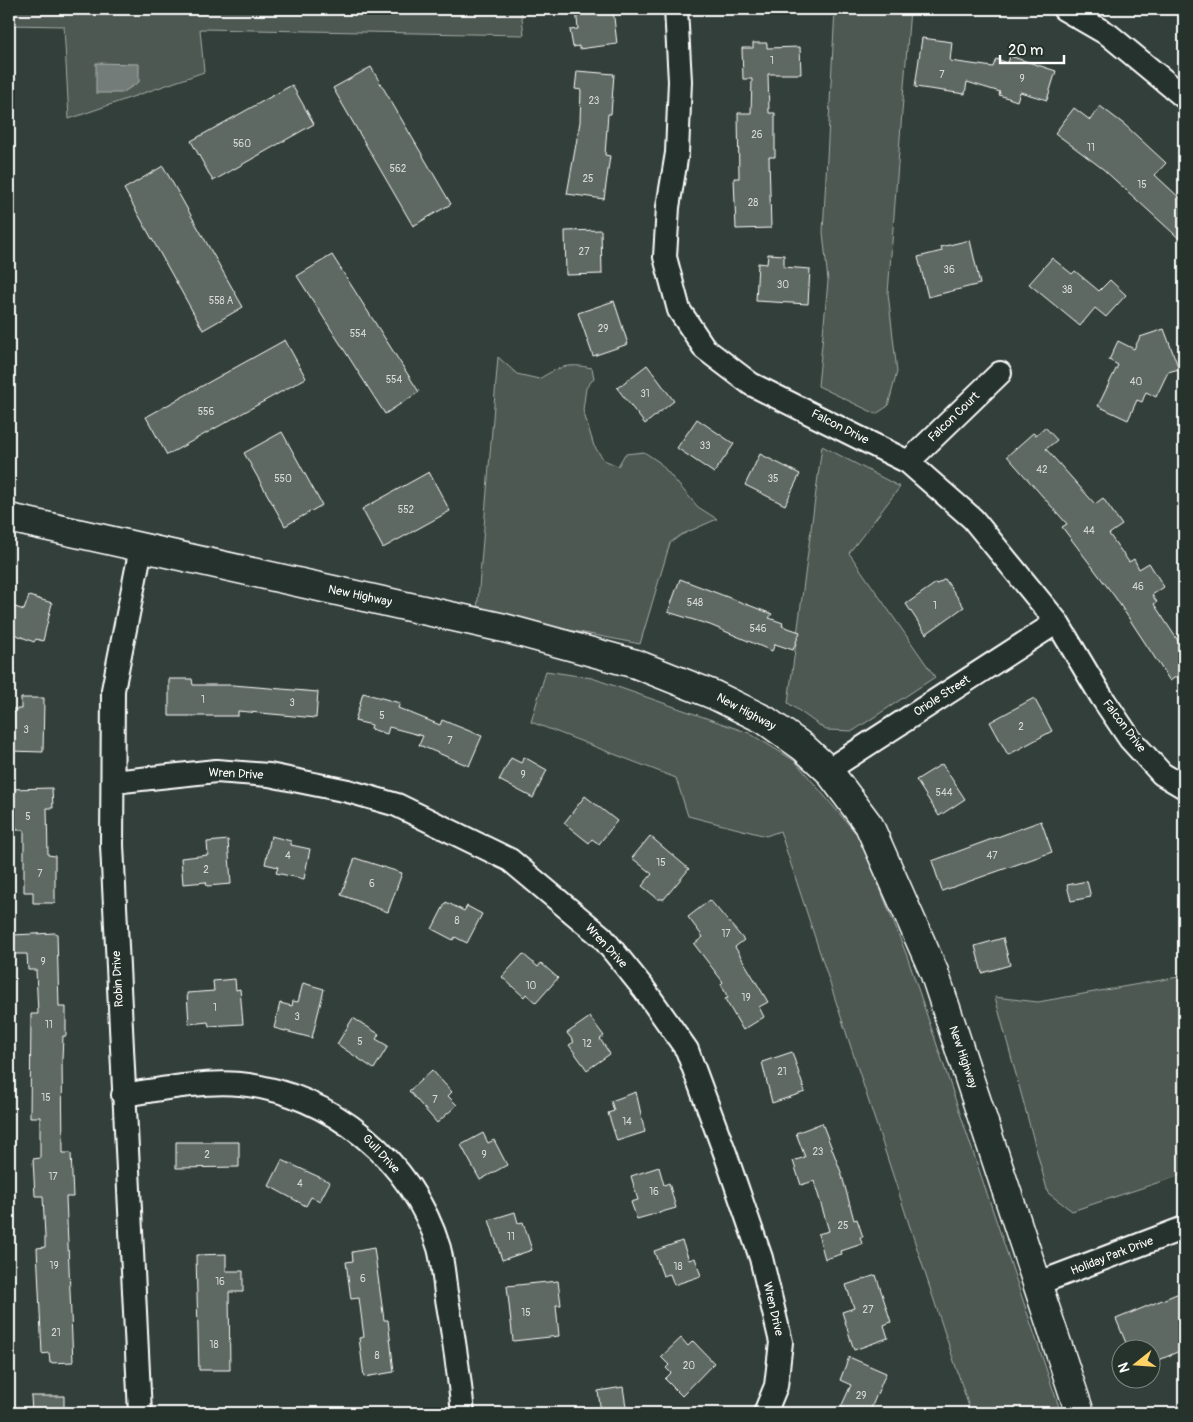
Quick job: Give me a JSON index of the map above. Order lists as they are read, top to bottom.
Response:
{
  "streets": {
    "street": [
      "Falcon Court",
      "Falcon Drive",
      "New Highway",
      "Oriole Street",
      "Wren Drive",
      "Robin Drive",
      "Gull Drive",
      "Holiday Park Drive"
    ]
  },
  "crossings": [
    ["Falcon Court", "Falcon Drive"],
    ["Falcon Drive", "Oriole Street"],
    ["New Highway", "Oriole Street"],
    ["New Highway", "Robin Drive"],
    ["New Highway", "Holiday Park Drive"],
    ["Wren Drive", "Robin Drive"],
    ["Robin Drive", "Gull Drive"]
  ],
  "house_numbers": [
    "1",
    "7",
    "9",
    "23",
    "26",
    "560",
    "11",
    "562",
    "25",
    "15",
    "28",
    "27",
    "36",
    "30",
    "38",
    "558 A",
    "29",
    "554",
    "554",
    "40",
    "31",
    "556",
    "33",
    "42",
    "550",
    "35",
    "552",
    "44",
    "46",
    "548",
    "1",
    "546",
    "1",
    "3",
    "5",
    "2",
    "3",
    "7",
    "9",
    "544",
    "5",
    "4",
    "47",
    "15",
    "2",
    "7",
    "6",
    "8",
    "17",
    "9",
    "10",
    "19",
    "1",
    "3",
    "11",
    "5",
    "12",
    "21",
    "15",
    "7",
    "14",
    "23",
    "2",
    "9",
    "17",
    "4",
    "16",
    "25",
    "11",
    "19",
    "18",
    "6",
    "16",
    "27",
    "15",
    "21",
    "18",
    "8",
    "20",
    "29"
  ],
  "scale_bar": "20 m",
  "north": "left"
}
